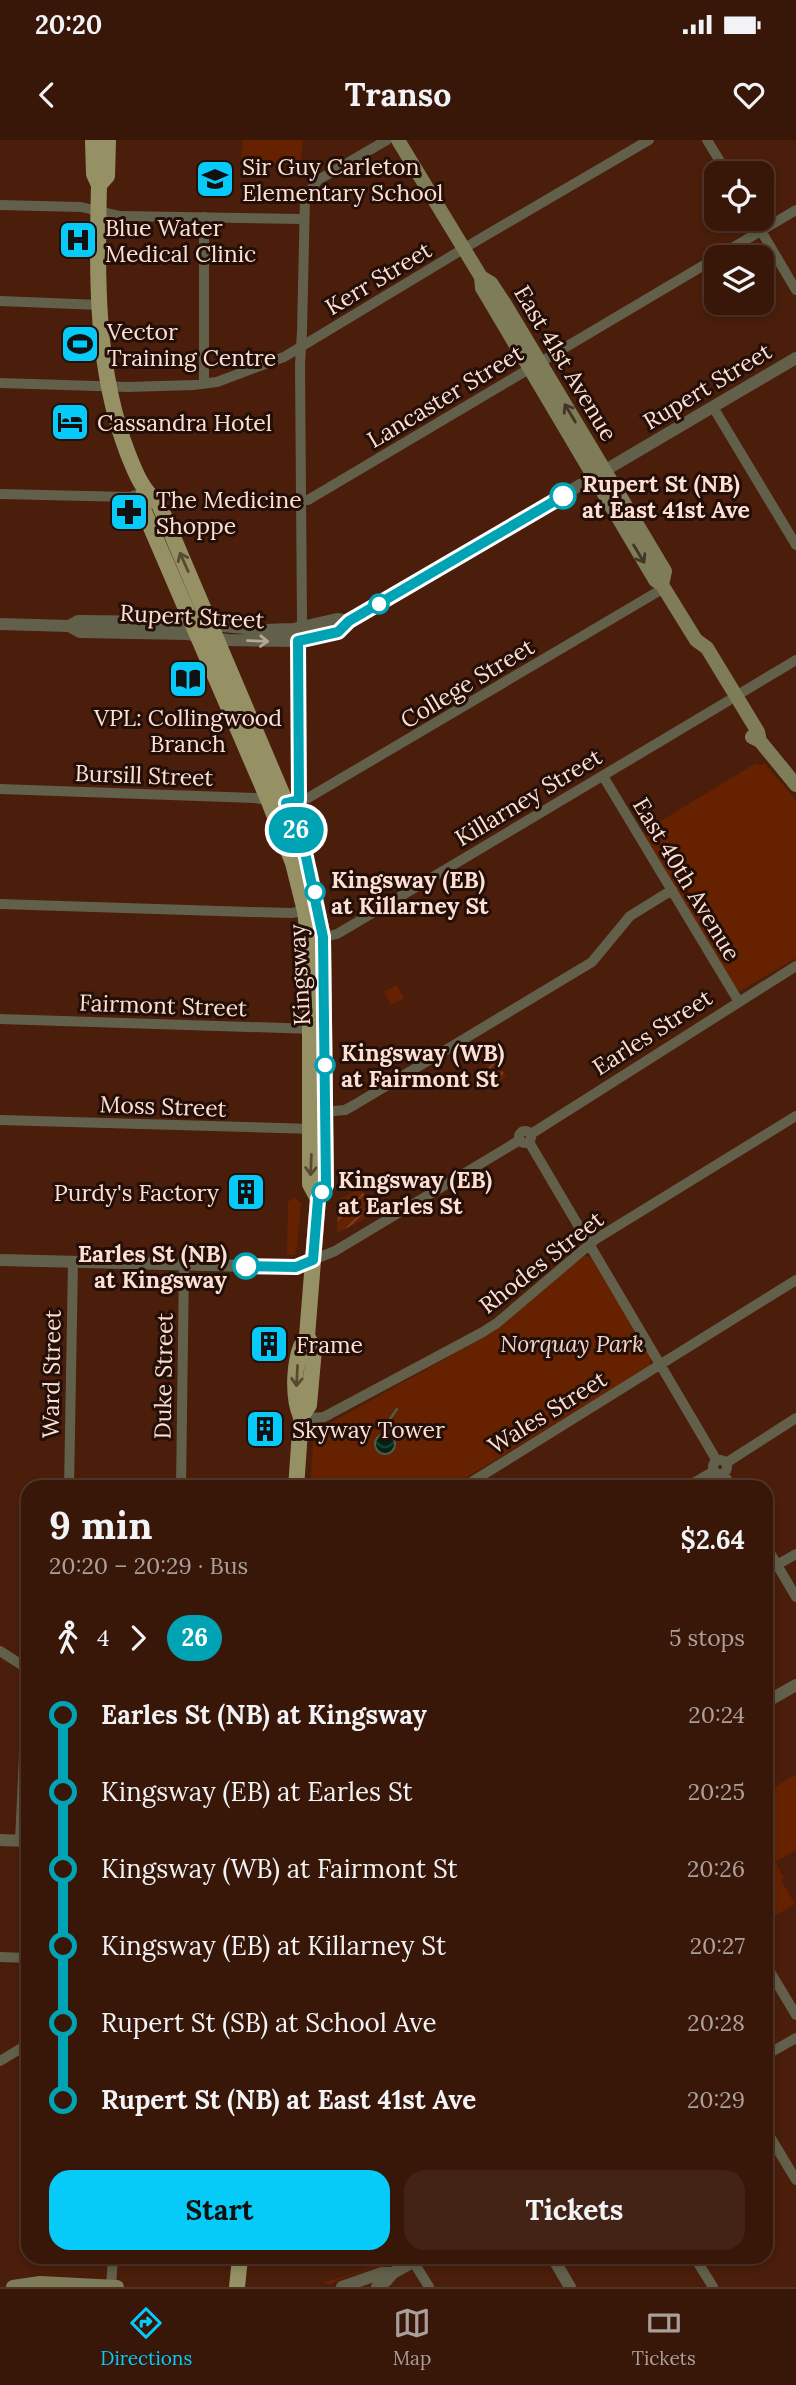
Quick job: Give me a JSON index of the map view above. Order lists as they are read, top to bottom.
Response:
{
  "streets": {
    "main road": ["East 41st Avenue", "Kingsway"],
    "street": [
      "Kerr Street",
      "Rupert Street",
      "Lancaster Street",
      "College Street",
      "Bursill Street",
      "Killarney Street",
      "East 40th Avenue",
      "Fairmont Street",
      "Earles Street",
      "Moss Street",
      "Rhodes Street",
      "Ward Street",
      "Duke Street",
      "Wales Street"
    ]
  },
  "crossings": [
    ["Kerr Street", "East 41st Avenue"],
    ["Kerr Street", "Kingsway"],
    ["East 41st Avenue", "Rupert Street"],
    ["East 41st Avenue", "Lancaster Street"],
    ["East 41st Avenue", "College Street"],
    ["East 41st Avenue", "Killarney Street"],
    ["Rupert Street", "Kingsway"],
    ["College Street", "Bursill Street"],
    ["College Street", "Kingsway"],
    ["Bursill Street", "Kingsway"],
    ["Killarney Street", "East 40th Avenue"],
    ["Killarney Street", "Kingsway"],
    ["East 40th Avenue", "Earles Street"],
    ["East 40th Avenue", "Moss Street"],
    ["Kingsway", "Fairmont Street"],
    ["Kingsway", "Earles Street"],
    ["Kingsway", "Moss Street"],
    ["Kingsway", "Rhodes Street"],
    ["Earles Street", "Ward Street"],
    ["Earles Street", "Duke Street"]
  ],
  "parks": ["Norquay Park"],
  "places": {
    "school or university": ["Sir Guy Carleton Elementary School"],
    "hospital": ["Blue Water Medical Clinic"],
    "sports": ["Vector Training Centre"],
    "hotel": ["Cassandra Hotel"],
    "other": [
      "Rupert St (NB) at East 41st Ave",
      "Kingsway (EB) at Killarney St",
      "Kingsway (WB) at Fairmont St",
      "Kingsway (EB) at Earles St",
      "Earles St (NB) at Kingsway"
    ],
    "pharmacy": ["The Medicine Shoppe"],
    "library": ["VPL: Collingwood Branch"],
    "building": ["Purdy's Factory", "Frame", "Skyway Tower"]
  },
  "lines": ["bus line 26"],
  "page": {
    "status": "20:20",
    "header": "Transo",
    "on_map": "26",
    "heading": ["9 min", "20:20 – 20:29 · Bus", "$2.64"],
    "legs": ["4", "26", "5 stops"],
    "list": [
      {
        "name": "Earles St (NB) at Kingsway",
        "value": "20:24"
      },
      {
        "name": "Kingsway (EB) at Earles St",
        "value": "20:25"
      },
      {
        "name": "Kingsway (WB) at Fairmont St",
        "value": "20:26"
      },
      {
        "name": "Kingsway (EB) at Killarney St",
        "value": "20:27"
      },
      {
        "name": "Rupert St (SB) at School Ave",
        "value": "20:28"
      },
      {
        "name": "Rupert St (NB) at East 41st Ave",
        "value": "20:29"
      }
    ],
    "buttons": ["Start", "Tickets"],
    "tabs": ["Directions", "Map", "Tickets"]
  }
}
